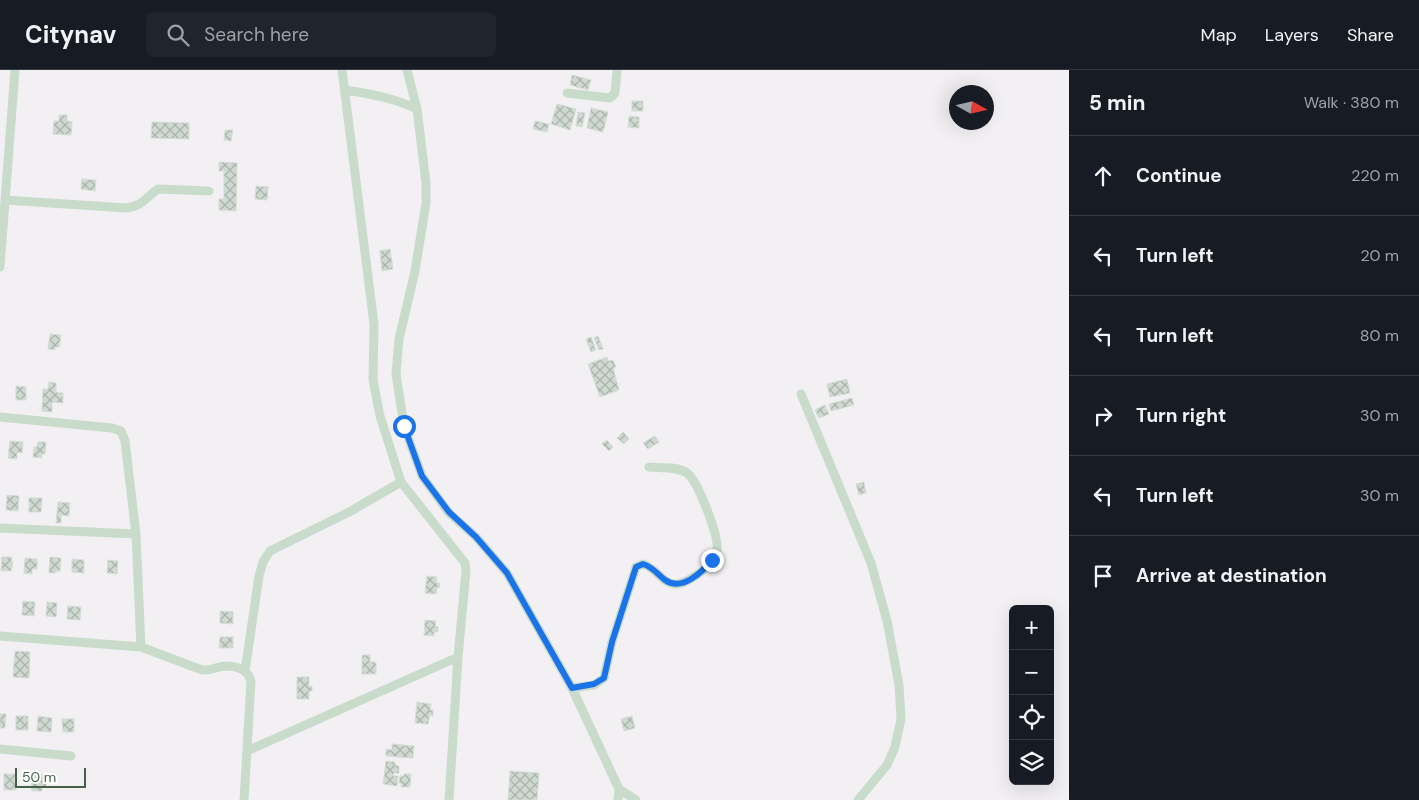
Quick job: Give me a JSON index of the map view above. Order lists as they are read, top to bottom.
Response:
{
  "scale_bar": "50 m",
  "north": "right",
  "page": {
    "header": "Citynav",
    "search": "Search here",
    "nav": ["Map", "Layers", "Share"],
    "heading": ["5 min", "Walk · 380 m"],
    "list": [
      ["Continue", "220 m"],
      ["Turn left", "20 m"],
      ["Turn left", "80 m"],
      ["Turn right", "30 m"],
      ["Turn left", "30 m"],
      "Arrive at destination"
    ],
    "map_buttons": ["+", "−"],
    "scale": "50 m"
  }
}
